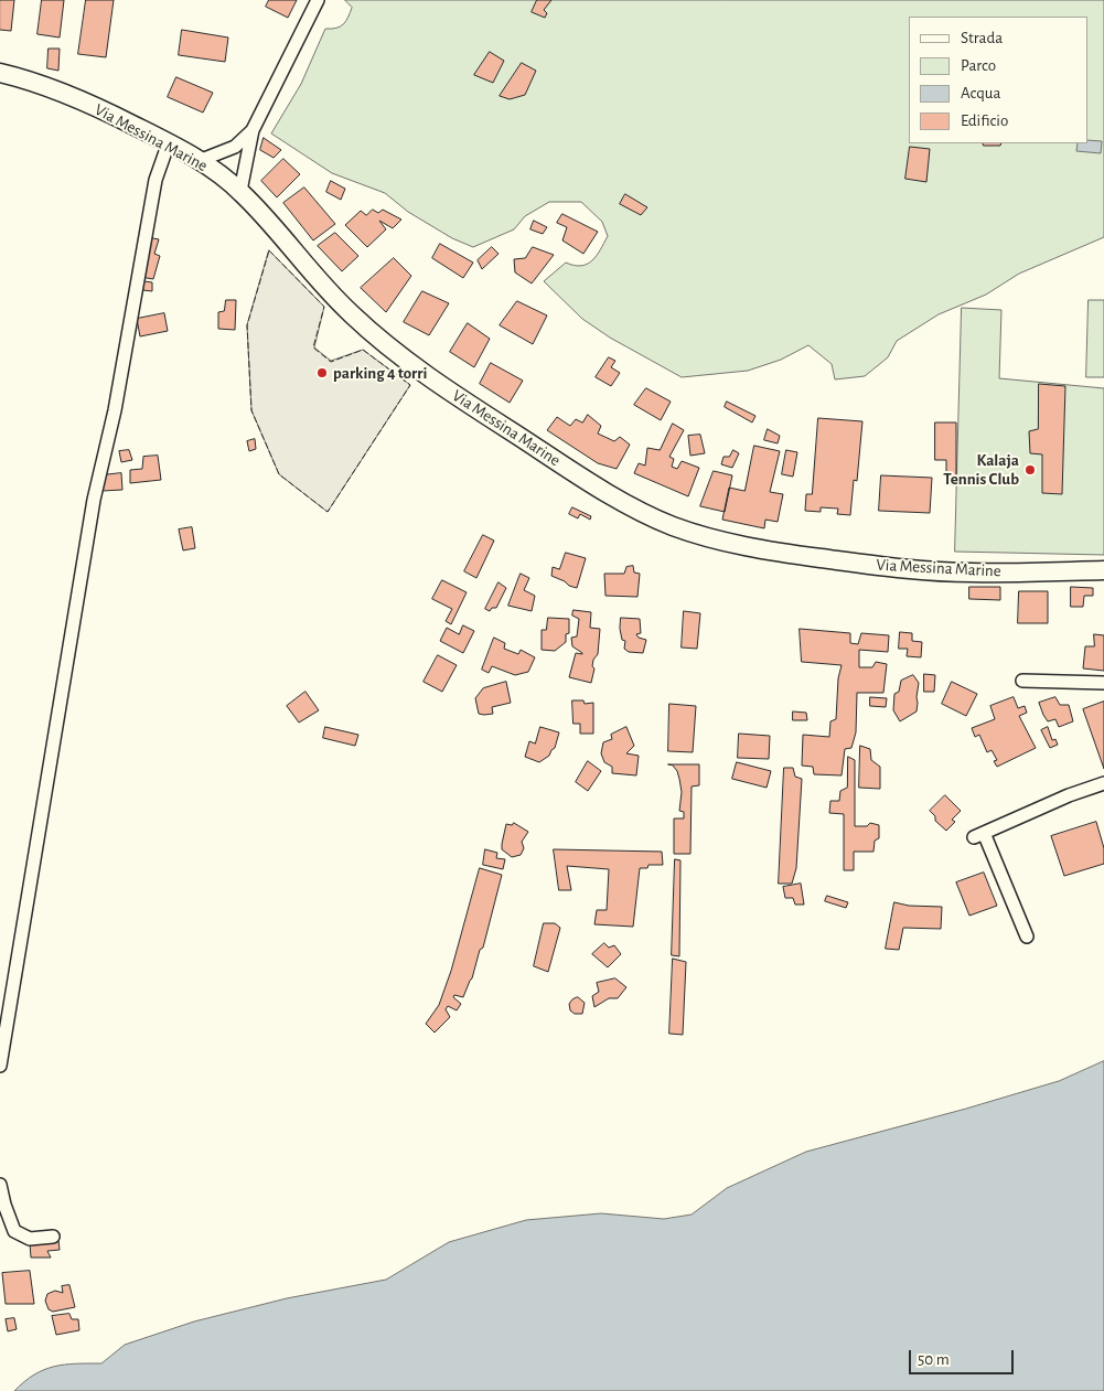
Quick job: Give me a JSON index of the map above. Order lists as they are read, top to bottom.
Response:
{
  "streets": {
    "main road": ["Via Messina Marine"]
  },
  "places": ["parking 4 torri", "Kalaja Tennis Club"],
  "legend": [
    "Strada",
    "Parco",
    "Acqua",
    "Edificio"
  ],
  "scale_bar": "50 m"
}
